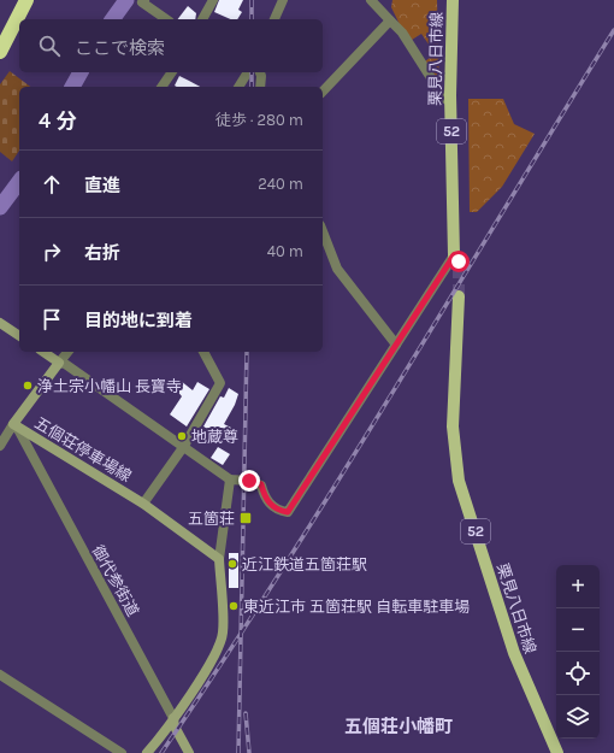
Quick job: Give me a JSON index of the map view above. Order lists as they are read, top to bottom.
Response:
{
  "streets": {
    "main road": [
      "栗見八日市線",
      "52",
      "五個荘停車場線",
      "御代参街道"
    ]
  },
  "crossings": [
    ["五個荘停車場線", "御代参街道"]
  ],
  "districts": ["五個荘小幡町"],
  "places": {
    "other": [
      "浄土宗小幡山 長寶寺",
      "地蔵尊",
      "近江鉄道五箇荘駅",
      "東近江市 五箇荘駅 自転車駐車場"
    ],
    "transit": ["五箇荘"]
  },
  "page": {
    "search": "ここで検索",
    "heading": ["4 分", "徒歩 · 280 m"],
    "list": [
      ["直進", "240 m"],
      ["右折", "40 m"],
      "目的地に到着"
    ],
    "map_buttons": ["+", "−"]
  }
}
